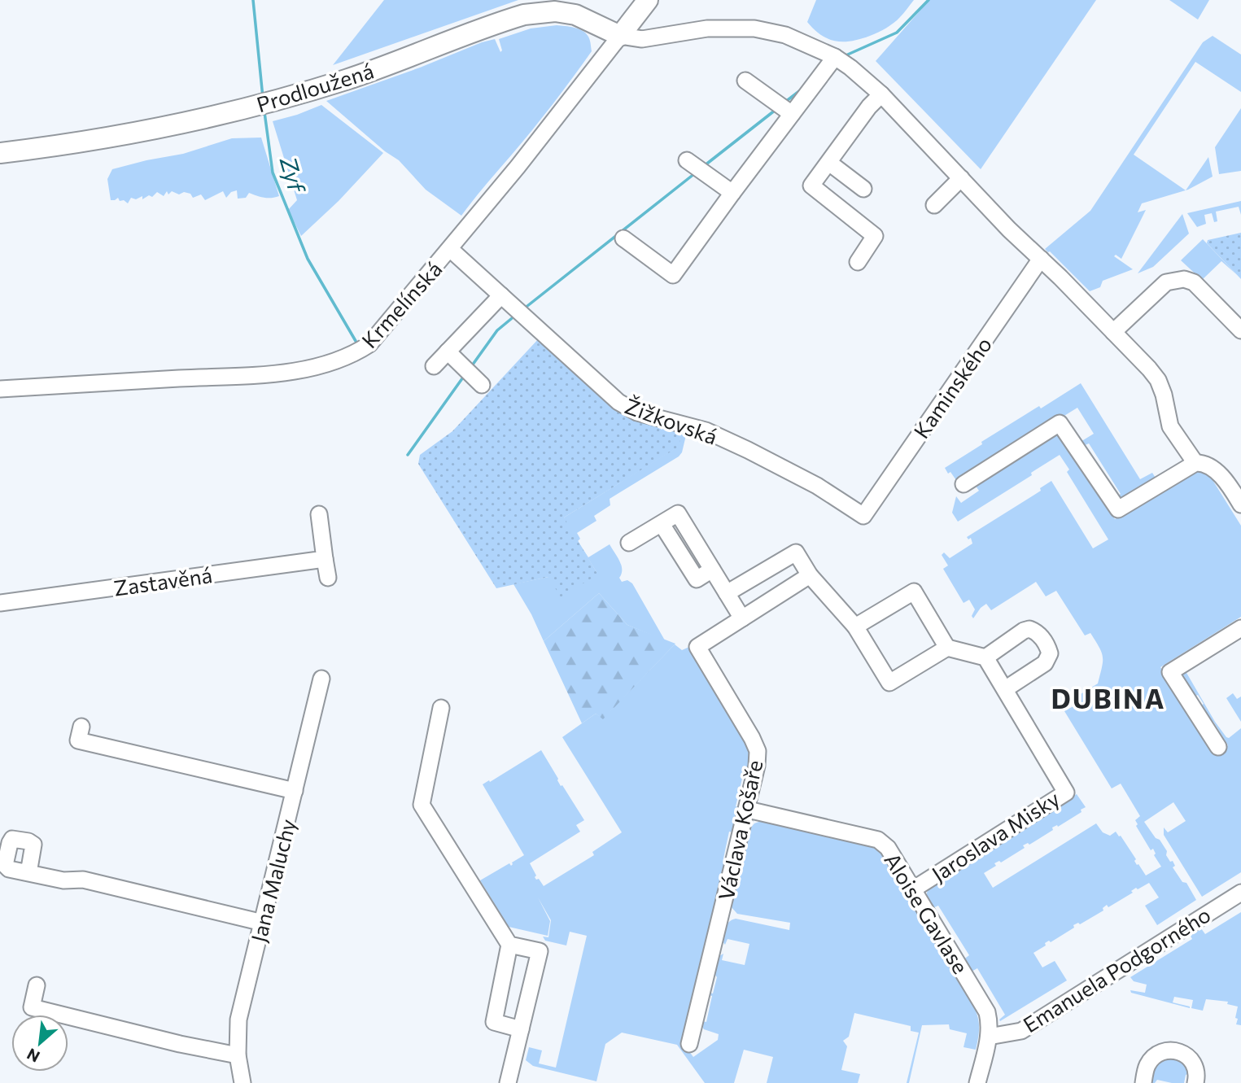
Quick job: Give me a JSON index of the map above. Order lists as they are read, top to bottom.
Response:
{
  "streets": {
    "main road": ["Prodloužená", "Krmelínská"],
    "street": [
      "Kaminského",
      "Žižkovská",
      "Zastavěná",
      "Václava Košaře",
      "Jaroslava Misky",
      "Jana Maluchy",
      "Aloise Gavlase",
      "Emanuela Podgorného"
    ]
  },
  "crossings": [
    ["Prodloužená", "Krmelínská"],
    ["Krmelínská", "Žižkovská"],
    ["Kaminského", "Žižkovská"],
    ["Václava Košaře", "Aloise Gavlase"],
    ["Jaroslava Misky", "Aloise Gavlase"],
    ["Aloise Gavlase", "Emanuela Podgorného"]
  ],
  "districts": ["DUBINA"],
  "water": ["Zyf"],
  "north": "bottom left"
}
